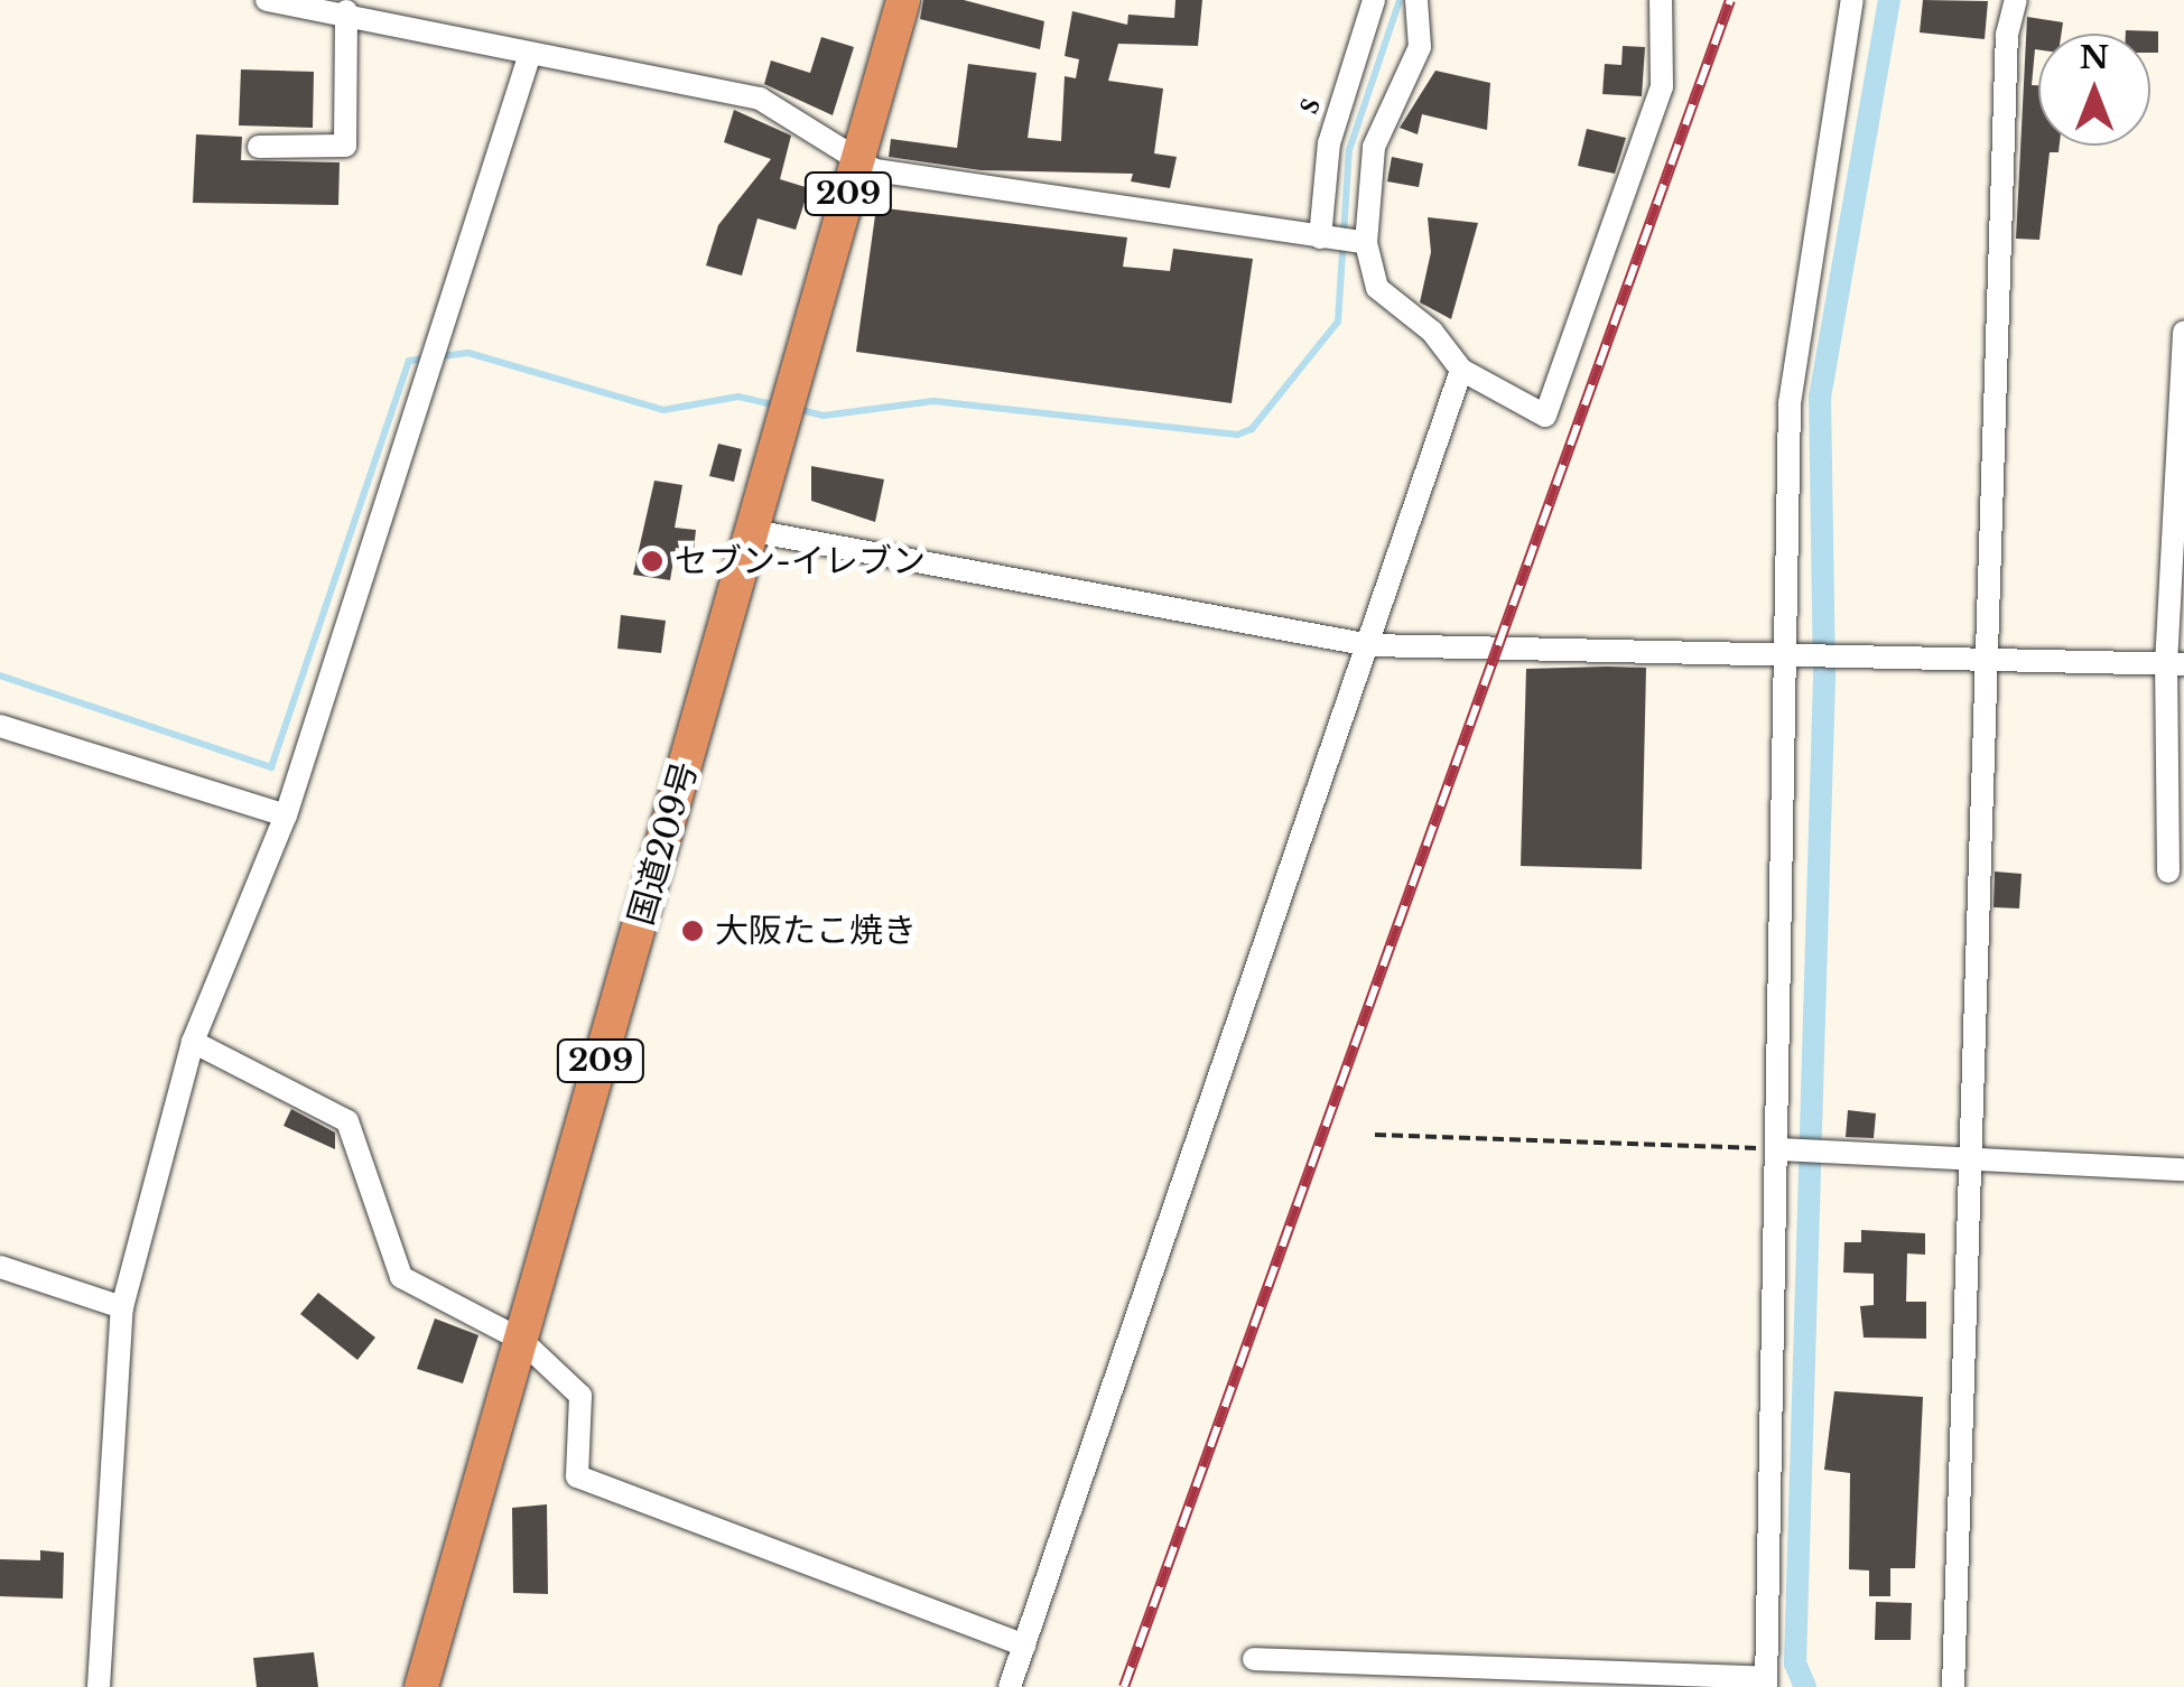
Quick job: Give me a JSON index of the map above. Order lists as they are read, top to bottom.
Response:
{
  "streets": {
    "highway": ["209", "国道209号"],
    "street": ["s"]
  },
  "places": ["セブン-イレブン", "大阪たこ焼き"],
  "north": "top"
}
